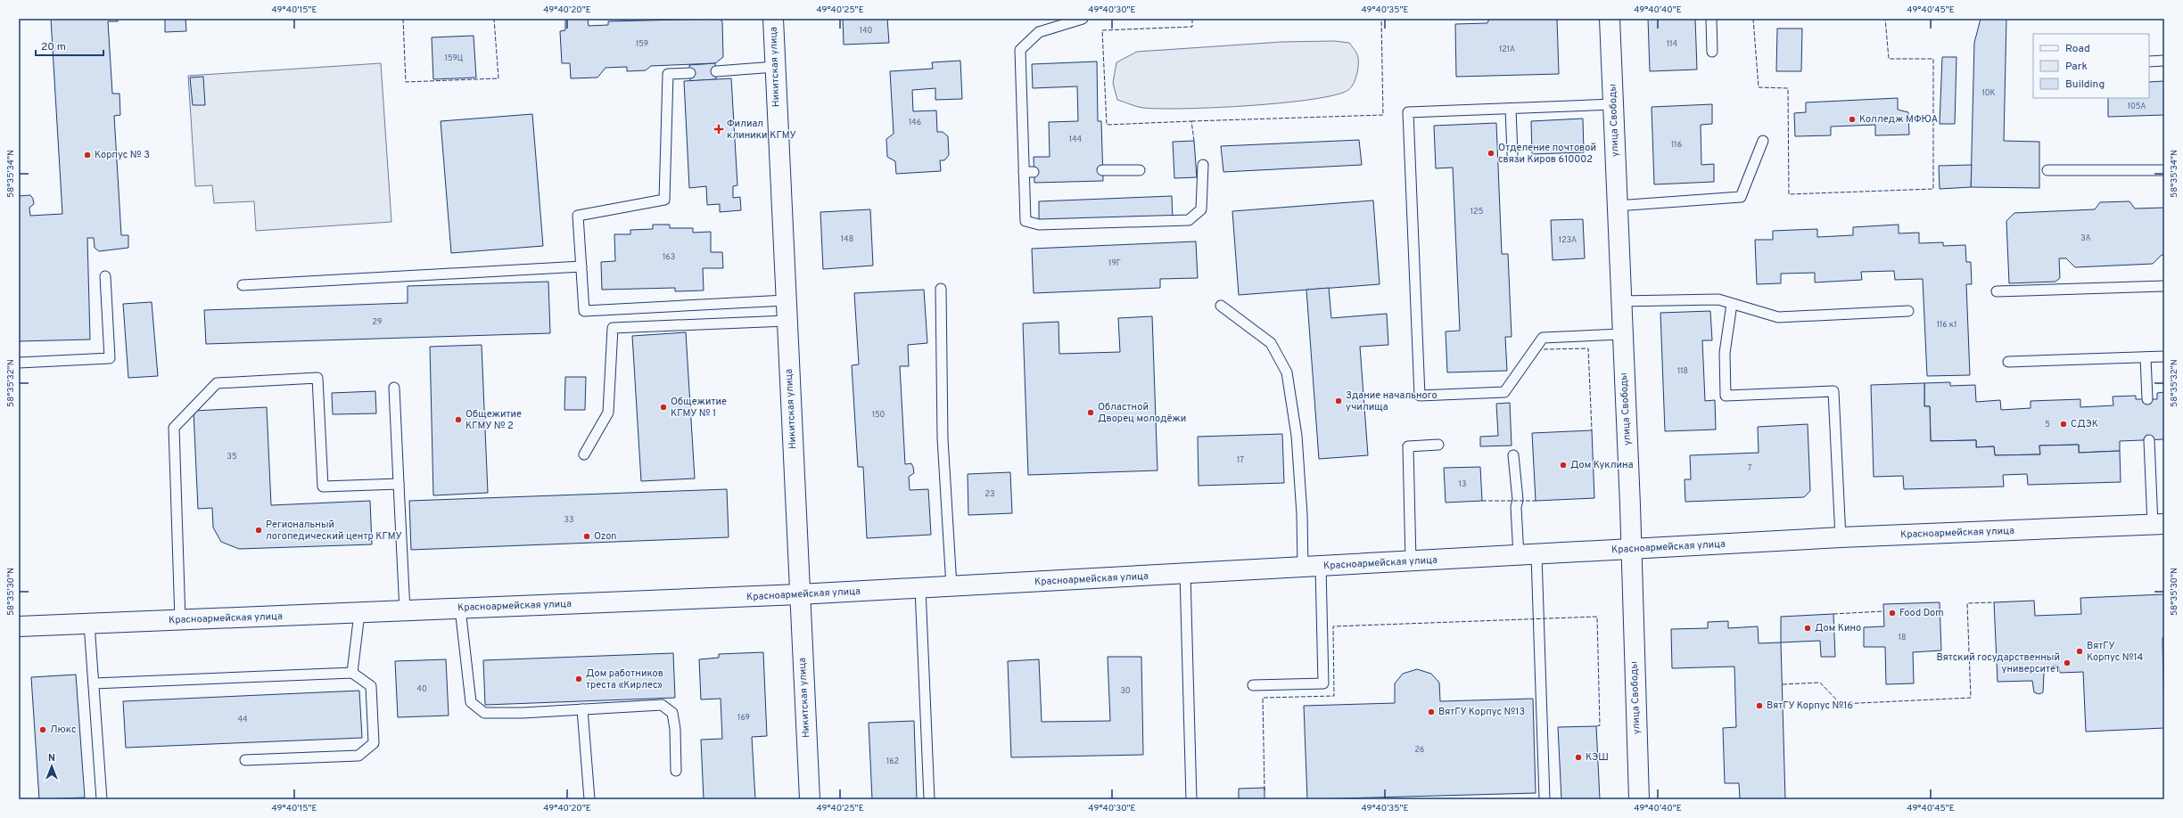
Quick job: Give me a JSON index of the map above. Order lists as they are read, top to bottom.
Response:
{
  "streets": {
    "street": ["Никитская улица", "улица Свободы", "Красноармейская улица"]
  },
  "crossings": [
    ["Никитская улица", "Красноармейская улица"],
    ["улица Свободы", "Красноармейская улица"]
  ],
  "places": {
    "other": [
      "Колледж МФЮА",
      "Отделение почтовой связи Киров 610002",
      "Корпус № 3",
      "Здание начального училища",
      "Общежитие КГМУ № 1",
      "Областной Дворец молодёжи",
      "Общежитие КГМУ № 2",
      "СДЭК",
      "Дом Куклина",
      "Региональный логопедический центр КГМУ",
      "Ozon",
      "Food Dom",
      "Дом Кино",
      "ВятГУ Корпус №14",
      "Вятский государственный университет",
      "Дом работников треста «Кирлес»",
      "ВятГУ Корпус №16",
      "ВятГУ Корпус №13",
      "Люкс",
      "КЭШ"
    ],
    "health": ["Филиал клиники КГМУ"]
  },
  "house_numbers": [
    "140",
    "159",
    "114",
    "121А",
    "159Ц",
    "10К",
    "105А",
    "146",
    "144",
    "116",
    "125",
    "3А",
    "148",
    "123А",
    "163",
    "19Г",
    "29",
    "116 к1",
    "118",
    "150",
    "5",
    "35",
    "17",
    "7",
    "13",
    "23",
    "33",
    "18",
    "40",
    "30",
    "169",
    "44",
    "26",
    "162"
  ],
  "legend": ["Road", "Park", "Building"],
  "scale_bar": "20 m",
  "north": "top",
  "coordinates": [
    "49°40'15\"E",
    "49°40'20\"E",
    "49°40'25\"E",
    "49°40'30\"E",
    "49°40'35\"E",
    "49°40'40\"E",
    "49°40'45\"E",
    "58°35'34\"N",
    "58°35'32\"N",
    "58°35'30\"N"
  ]
}
